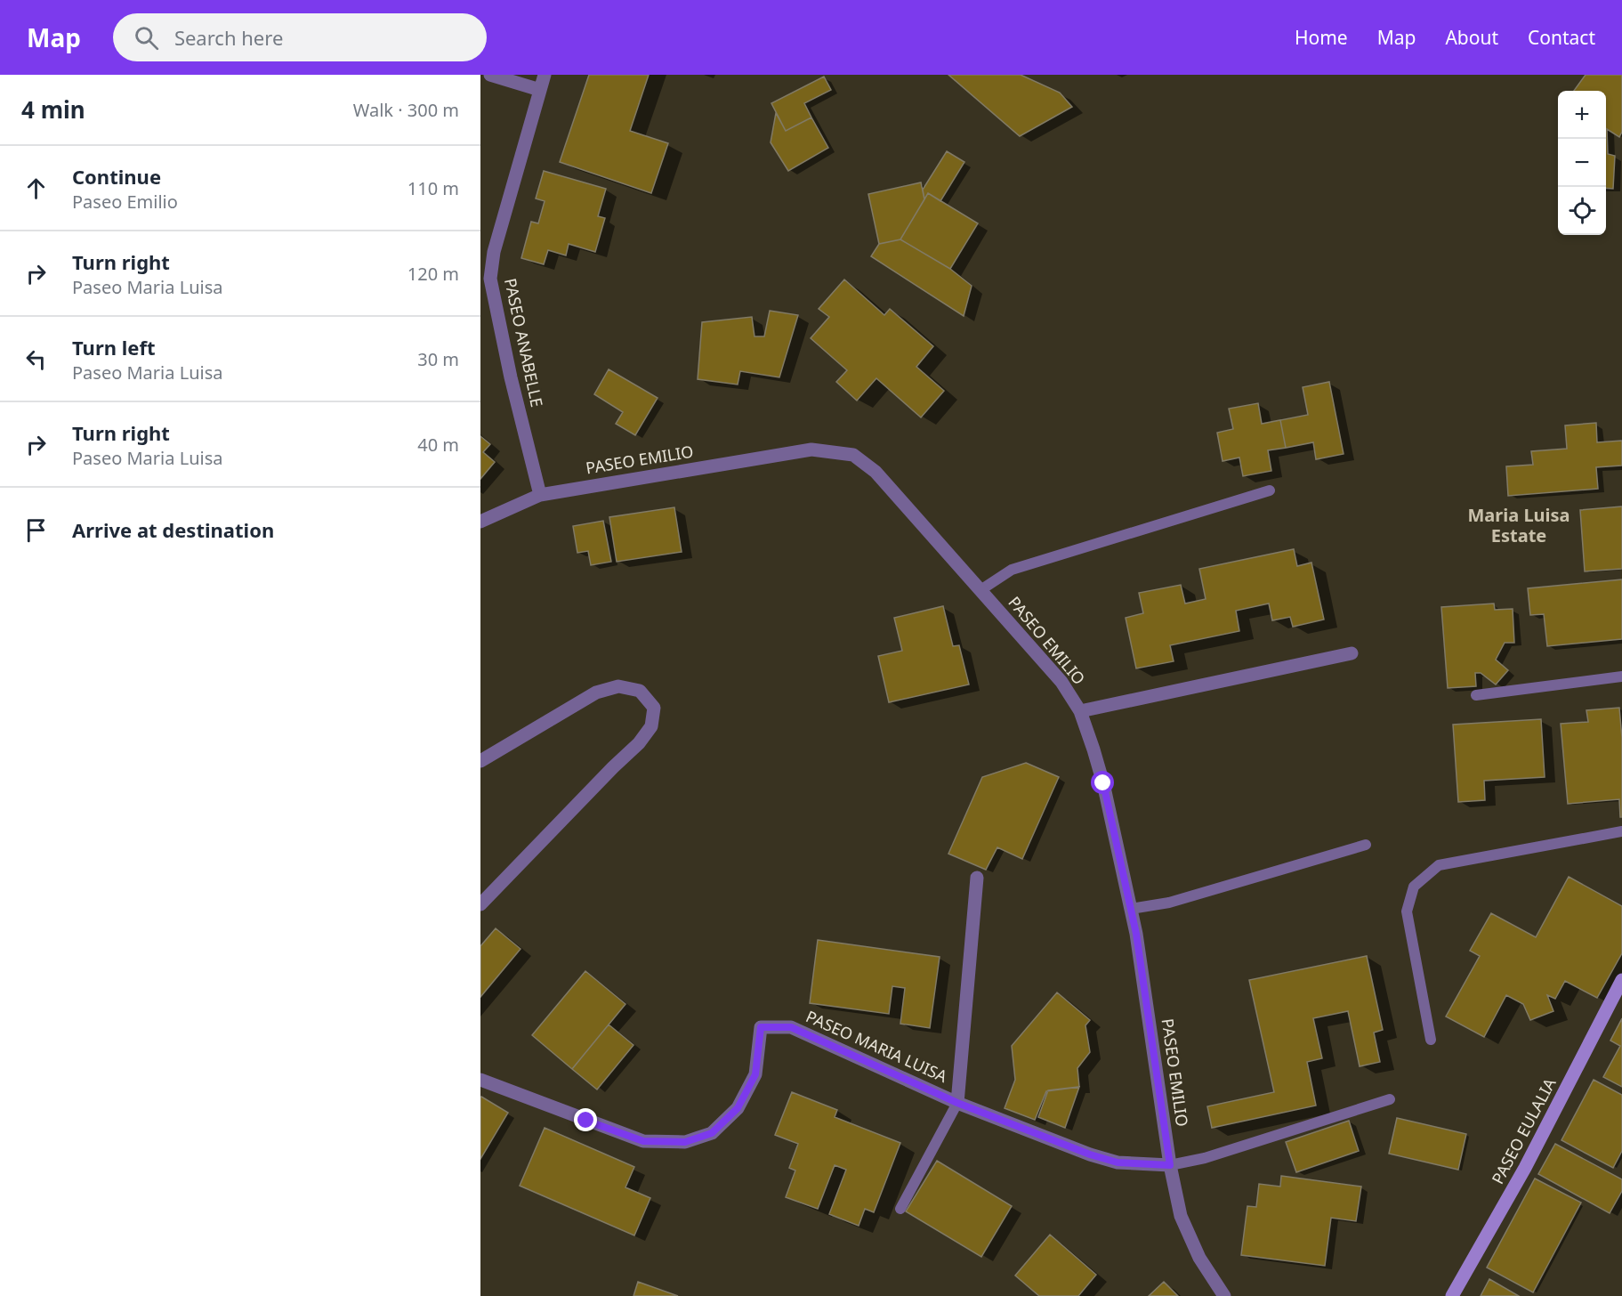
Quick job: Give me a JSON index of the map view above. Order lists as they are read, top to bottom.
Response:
{
  "streets": {
    "street": [
      "PASEO ANABELLE",
      "PASEO EMILIO",
      "PASEO MARIA LUISA",
      "PASEO EULALIA"
    ]
  },
  "crossings": [
    ["PASEO ANABELLE", "PASEO EMILIO"],
    ["PASEO EMILIO", "PASEO MARIA LUISA"]
  ],
  "districts": ["Maria Luisa Estate"],
  "page": {
    "header": "Map",
    "search": "Search here",
    "nav": [
      "Home",
      "Map",
      "About",
      "Contact"
    ],
    "heading": ["4 min", "Walk · 300 m"],
    "map_buttons": ["+", "−"],
    "list": [
      ["Continue", "Paseo Emilio", "110 m"],
      ["Turn right", "Paseo Maria Luisa", "120 m"],
      ["Turn left", "Paseo Maria Luisa", "30 m"],
      ["Turn right", "Paseo Maria Luisa", "40 m"],
      "Arrive at destination"
    ]
  }
}
